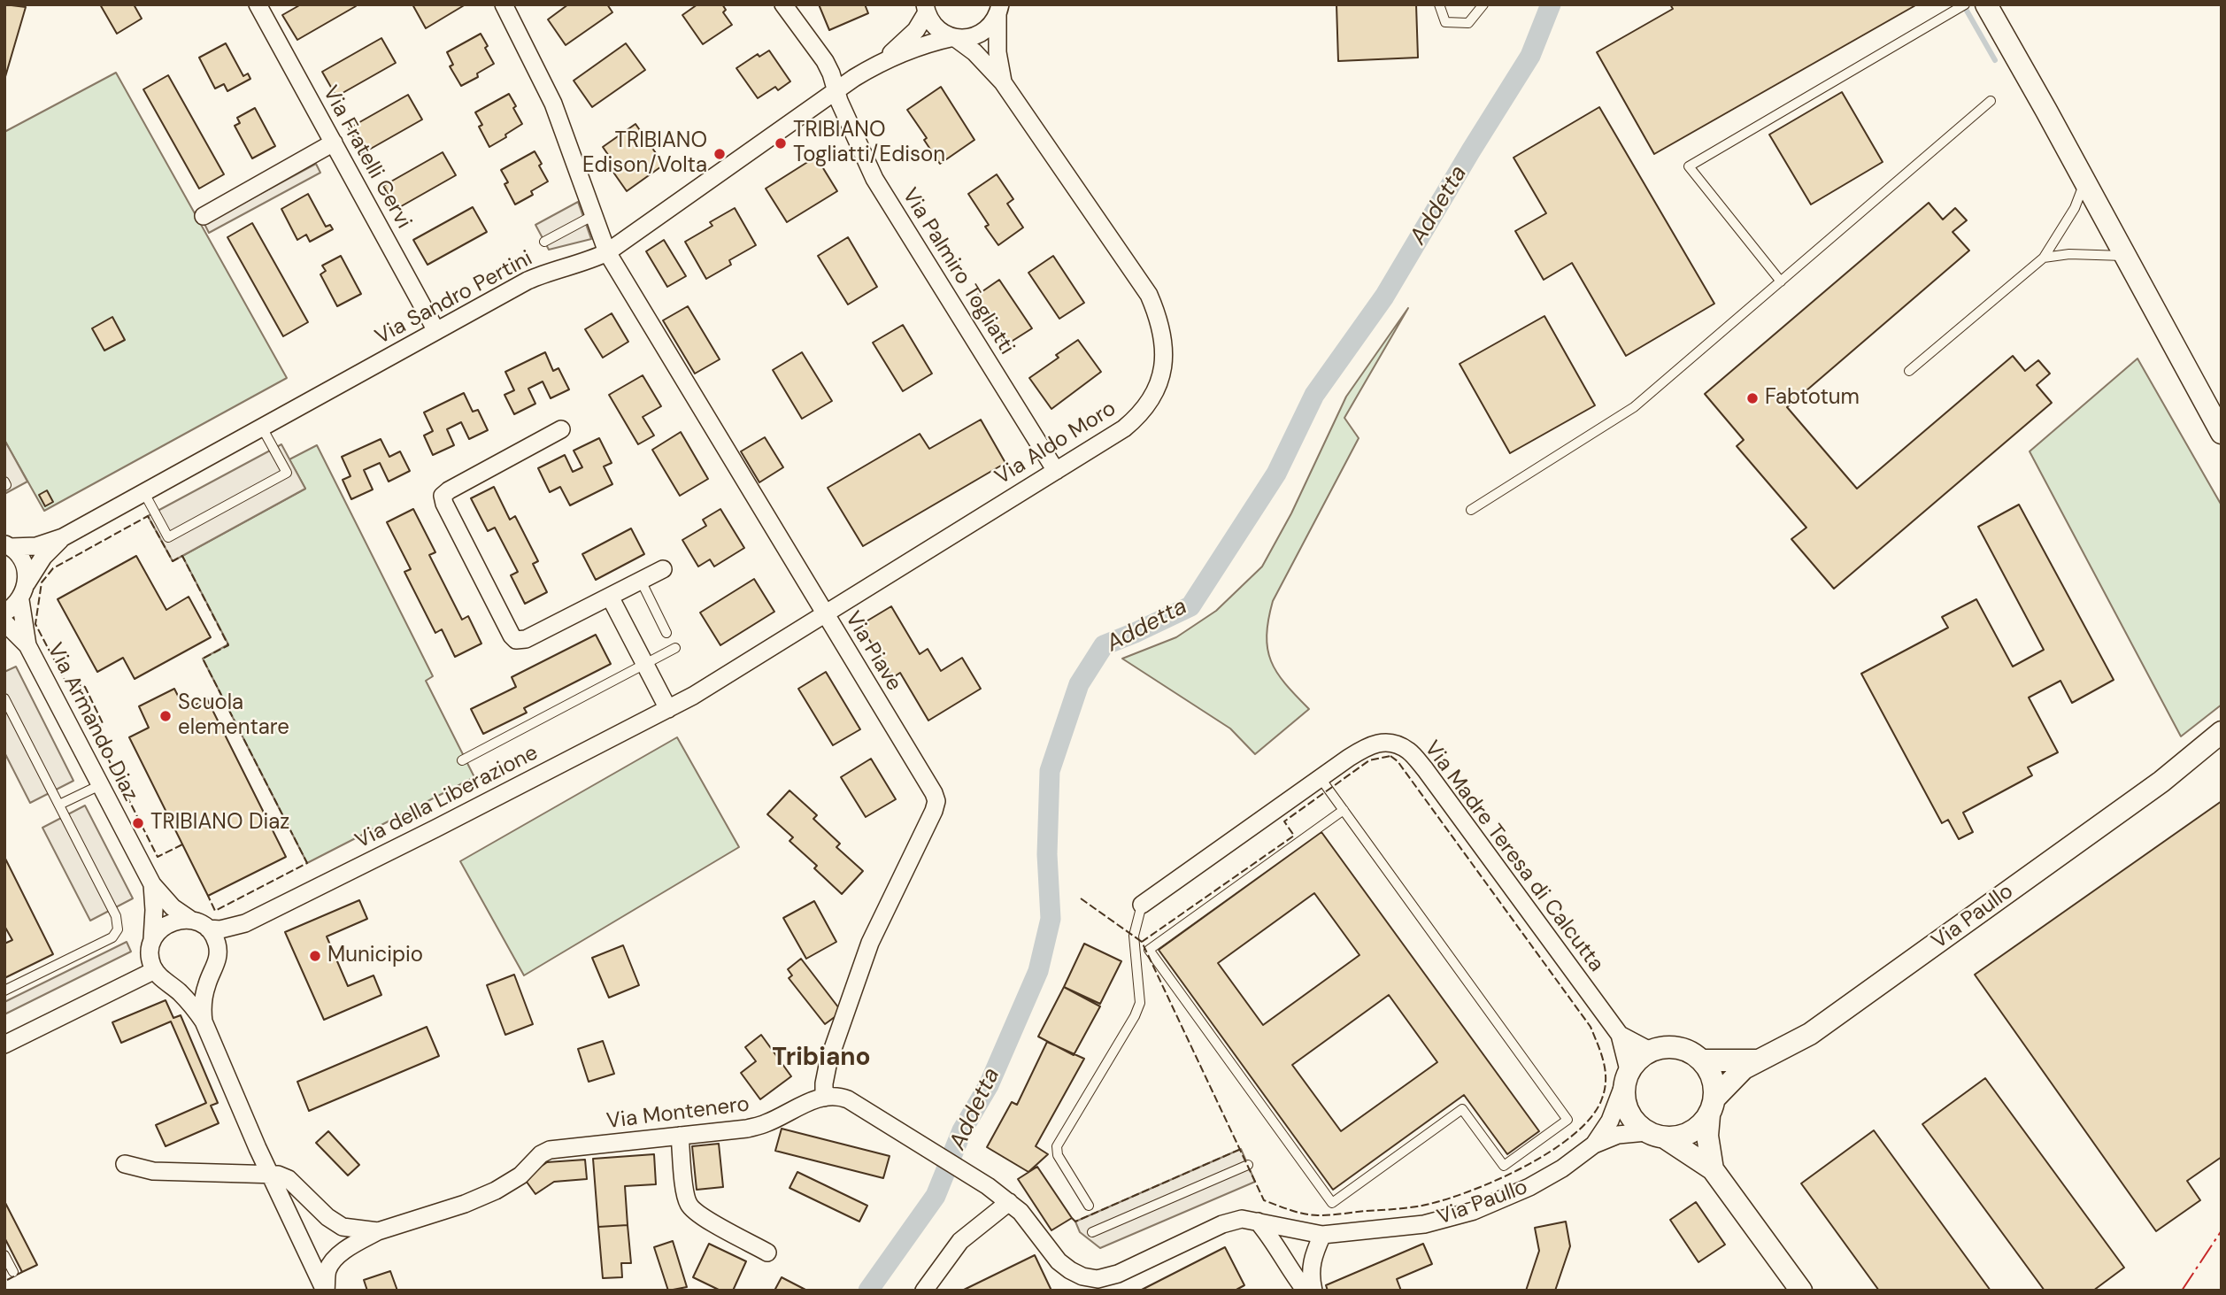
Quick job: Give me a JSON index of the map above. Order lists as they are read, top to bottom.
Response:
{
  "streets": {
    "street": [
      "Via Fratelli Cervi",
      "Via Palmiro Togliatti",
      "Via Sandro Pertini",
      "Via Aldo Moro",
      "Via Piave",
      "Via Armando Diaz",
      "Via della Liberazione",
      "Via Madre Teresa di Calcutta",
      "Via Paullo",
      "Via Montenero"
    ]
  },
  "crossings": [
    ["Via Fratelli Cervi", "Via Sandro Pertini"],
    ["Via Palmiro Togliatti", "Via Sandro Pertini"],
    ["Via Palmiro Togliatti", "Via Aldo Moro"],
    ["Via Sandro Pertini", "Via Aldo Moro"],
    ["Via Sandro Pertini", "Via Piave"],
    ["Via Sandro Pertini", "Via Armando Diaz"],
    ["Via Aldo Moro", "Via Piave"],
    ["Via Aldo Moro", "Via della Liberazione"],
    ["Via Piave", "Via della Liberazione"],
    ["Via Piave", "Via Montenero"],
    ["Via Armando Diaz", "Via della Liberazione"],
    ["Via Madre Teresa di Calcutta", "Via Paullo"]
  ],
  "districts": ["Tribiano"],
  "water": ["Addetta"],
  "places": [
    "TRIBIANO Togliatti/Edison",
    "TRIBIANO Edison/Volta",
    "Fabtotum",
    "Scuola elementare",
    "TRIBIANO Diaz",
    "Municipio"
  ]
}
